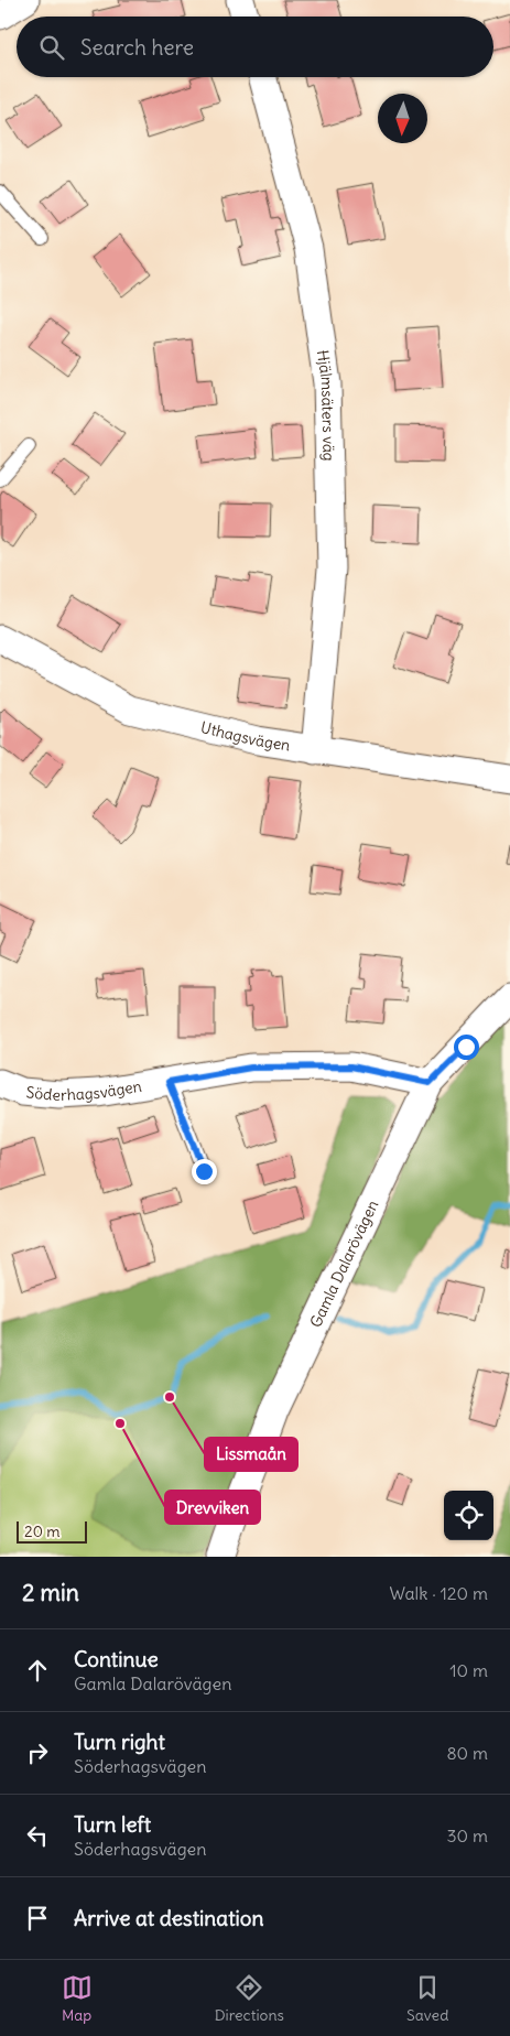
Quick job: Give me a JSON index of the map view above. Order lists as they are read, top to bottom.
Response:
{
  "streets": {
    "street": [
      "Hjälmsäters väg",
      "Uthagsvägen",
      "Söderhagsvägen",
      "Gamla Dalarövägen"
    ]
  },
  "crossings": [
    ["Hjälmsäters väg", "Uthagsvägen"],
    ["Söderhagsvägen", "Gamla Dalarövägen"]
  ],
  "places": ["Lissmaån", "Drevviken"],
  "scale_bar": "20 m",
  "north": "bottom",
  "page": {
    "search": "Search here",
    "scale": "20 m",
    "heading": ["2 min", "Walk · 120 m"],
    "list": [
      ["Continue", "Gamla Dalarövägen", "10 m"],
      ["Turn right", "Söderhagsvägen", "80 m"],
      ["Turn left", "Söderhagsvägen", "30 m"],
      "Arrive at destination"
    ],
    "nav": ["Map", "Directions", "Saved"]
  }
}
